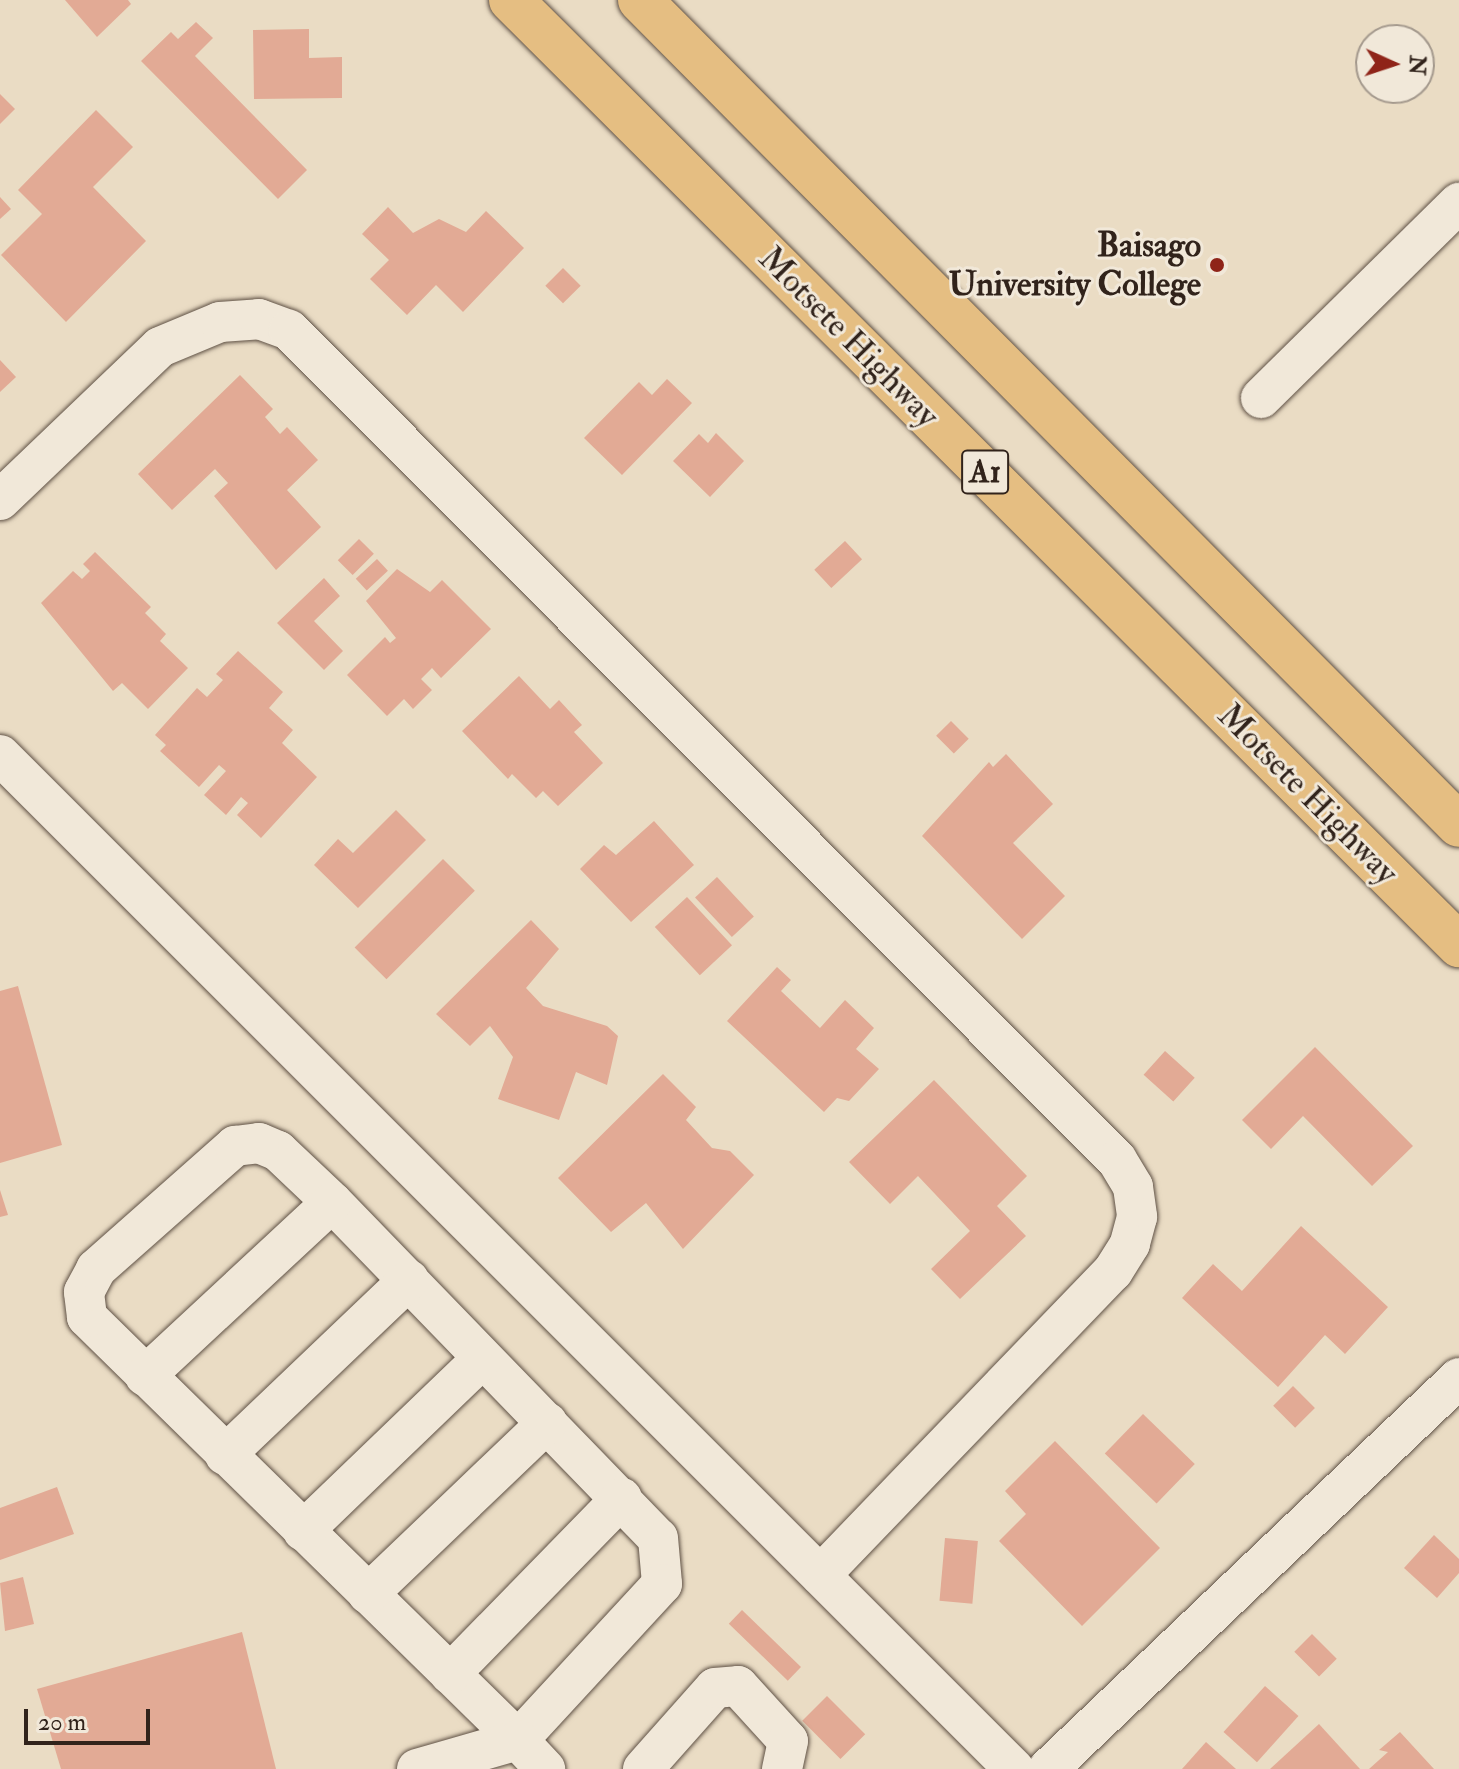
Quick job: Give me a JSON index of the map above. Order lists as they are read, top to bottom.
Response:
{
  "streets": {
    "highway": ["Motsete Highway", "A1"]
  },
  "places": ["Baisago University College"],
  "scale_bar": "20 m",
  "north": "right"
}
